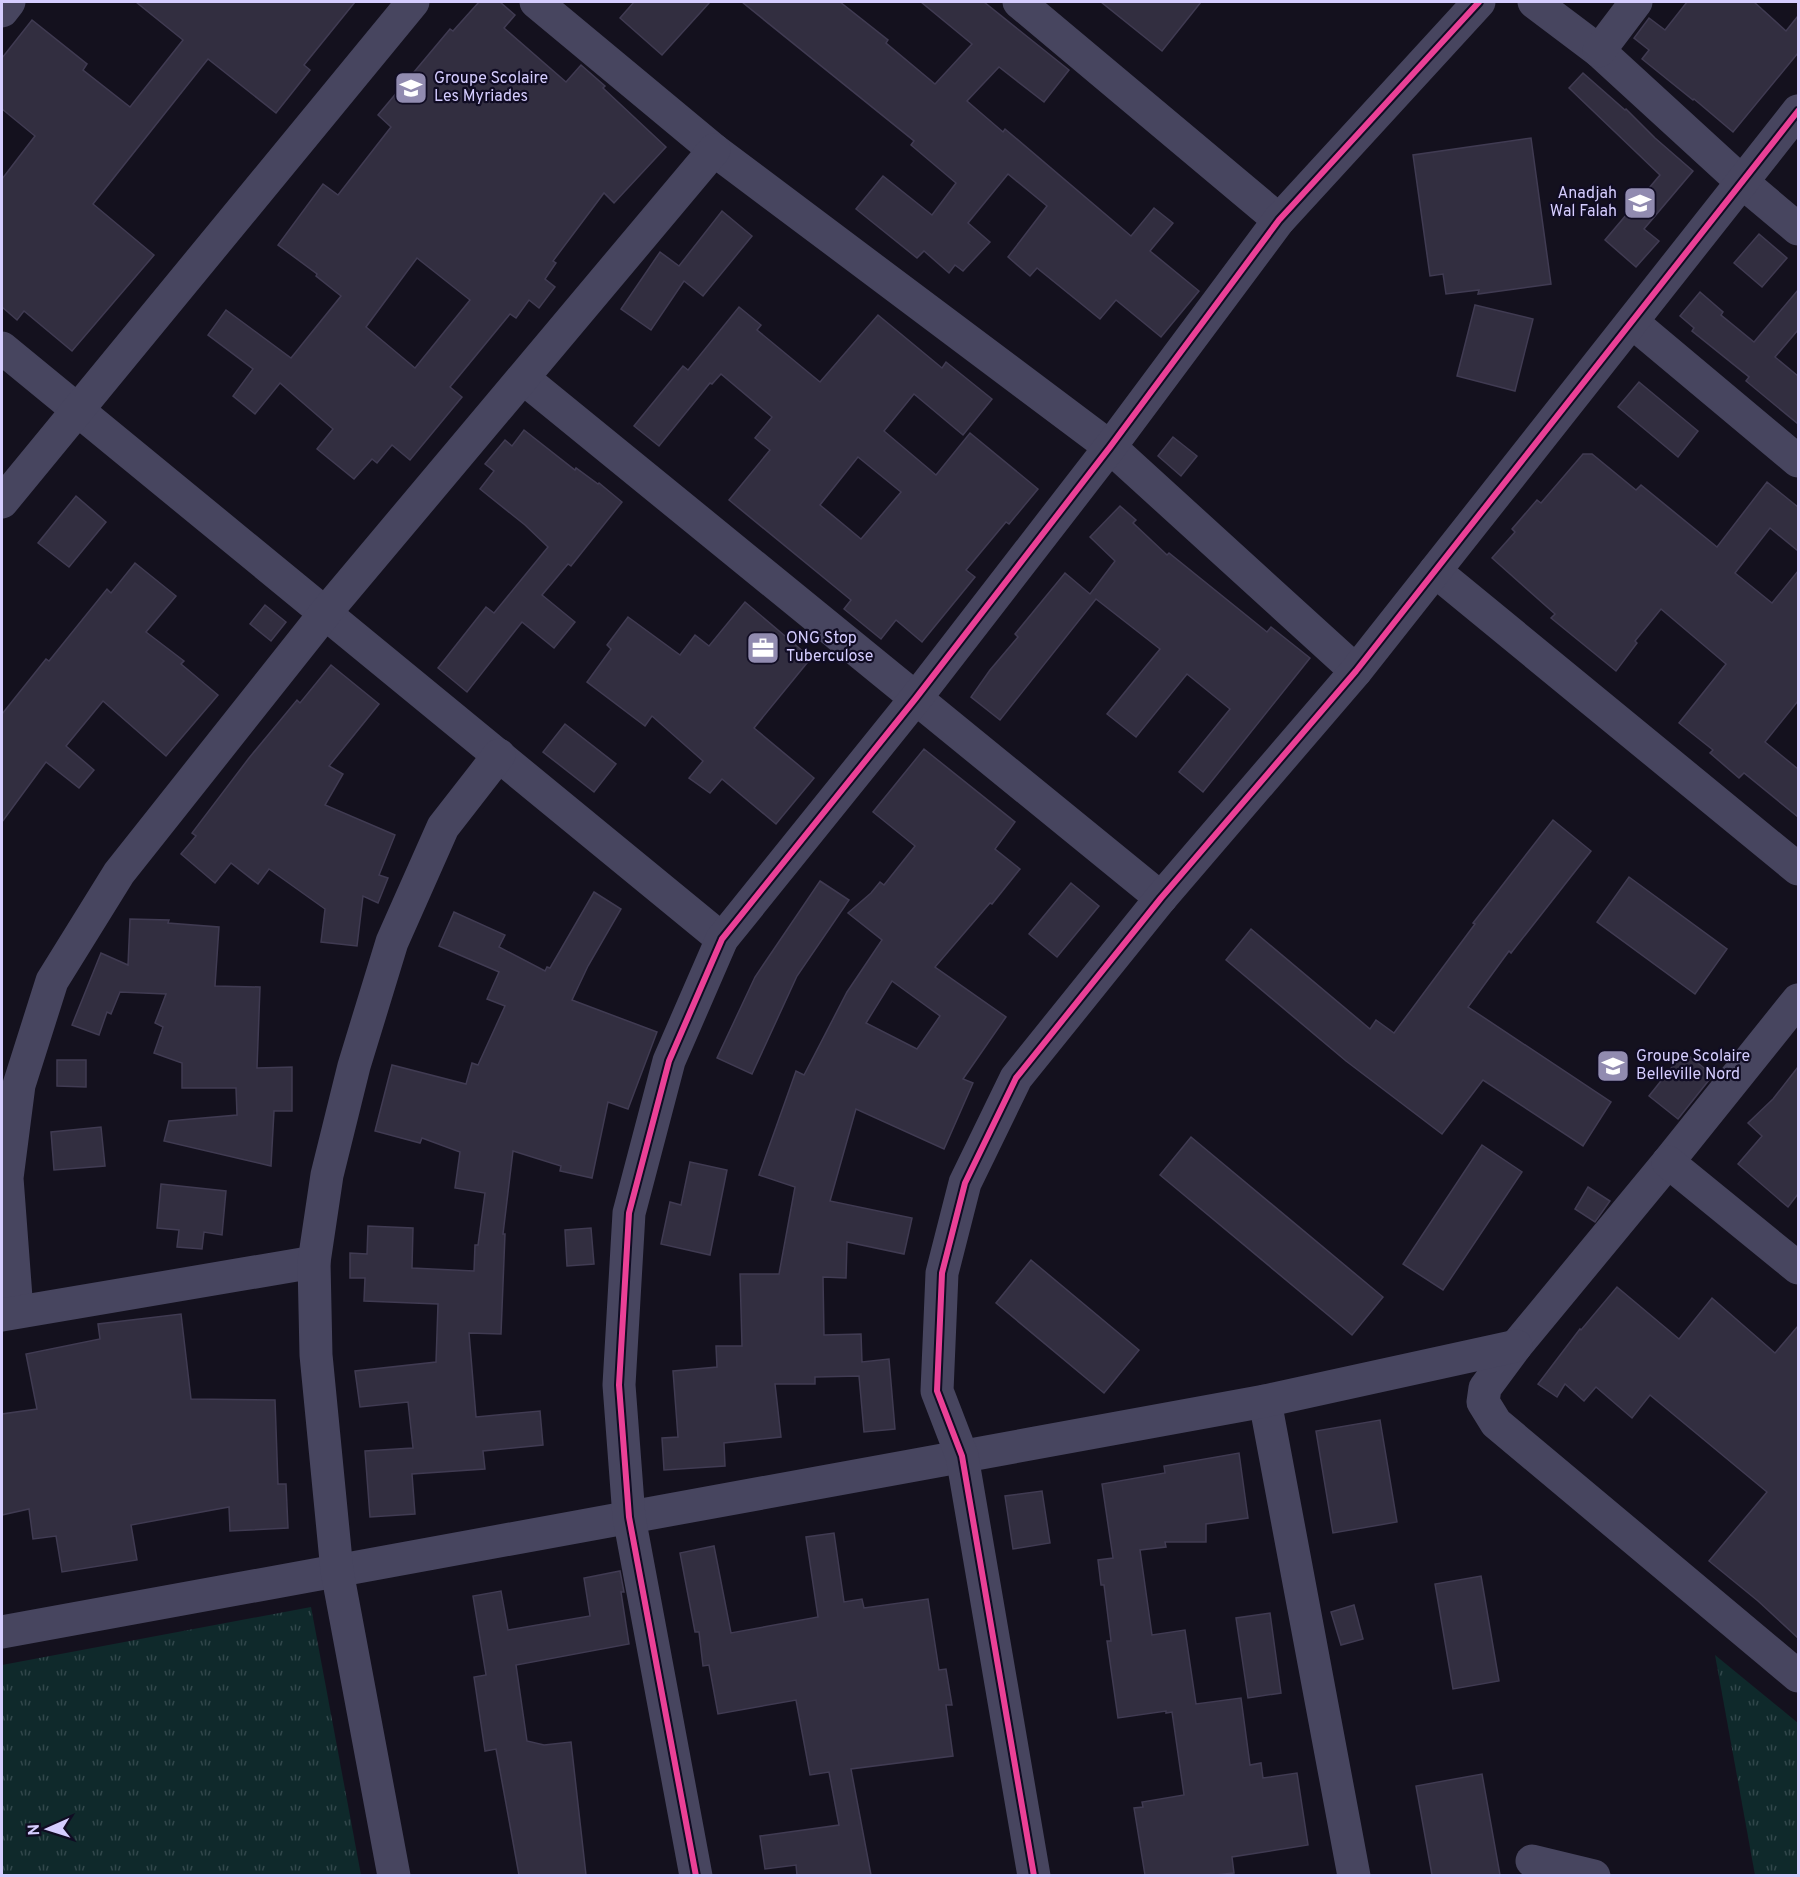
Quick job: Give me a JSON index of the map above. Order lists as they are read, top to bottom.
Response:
{
  "places": {
    "school or university": ["Groupe Scolaire Les Myriades", "Anadjah Wal Falah", "Groupe Scolaire Belleville Nord"],
    "office": ["ONG Stop Tuberculose"]
  },
  "north": "left"
}
